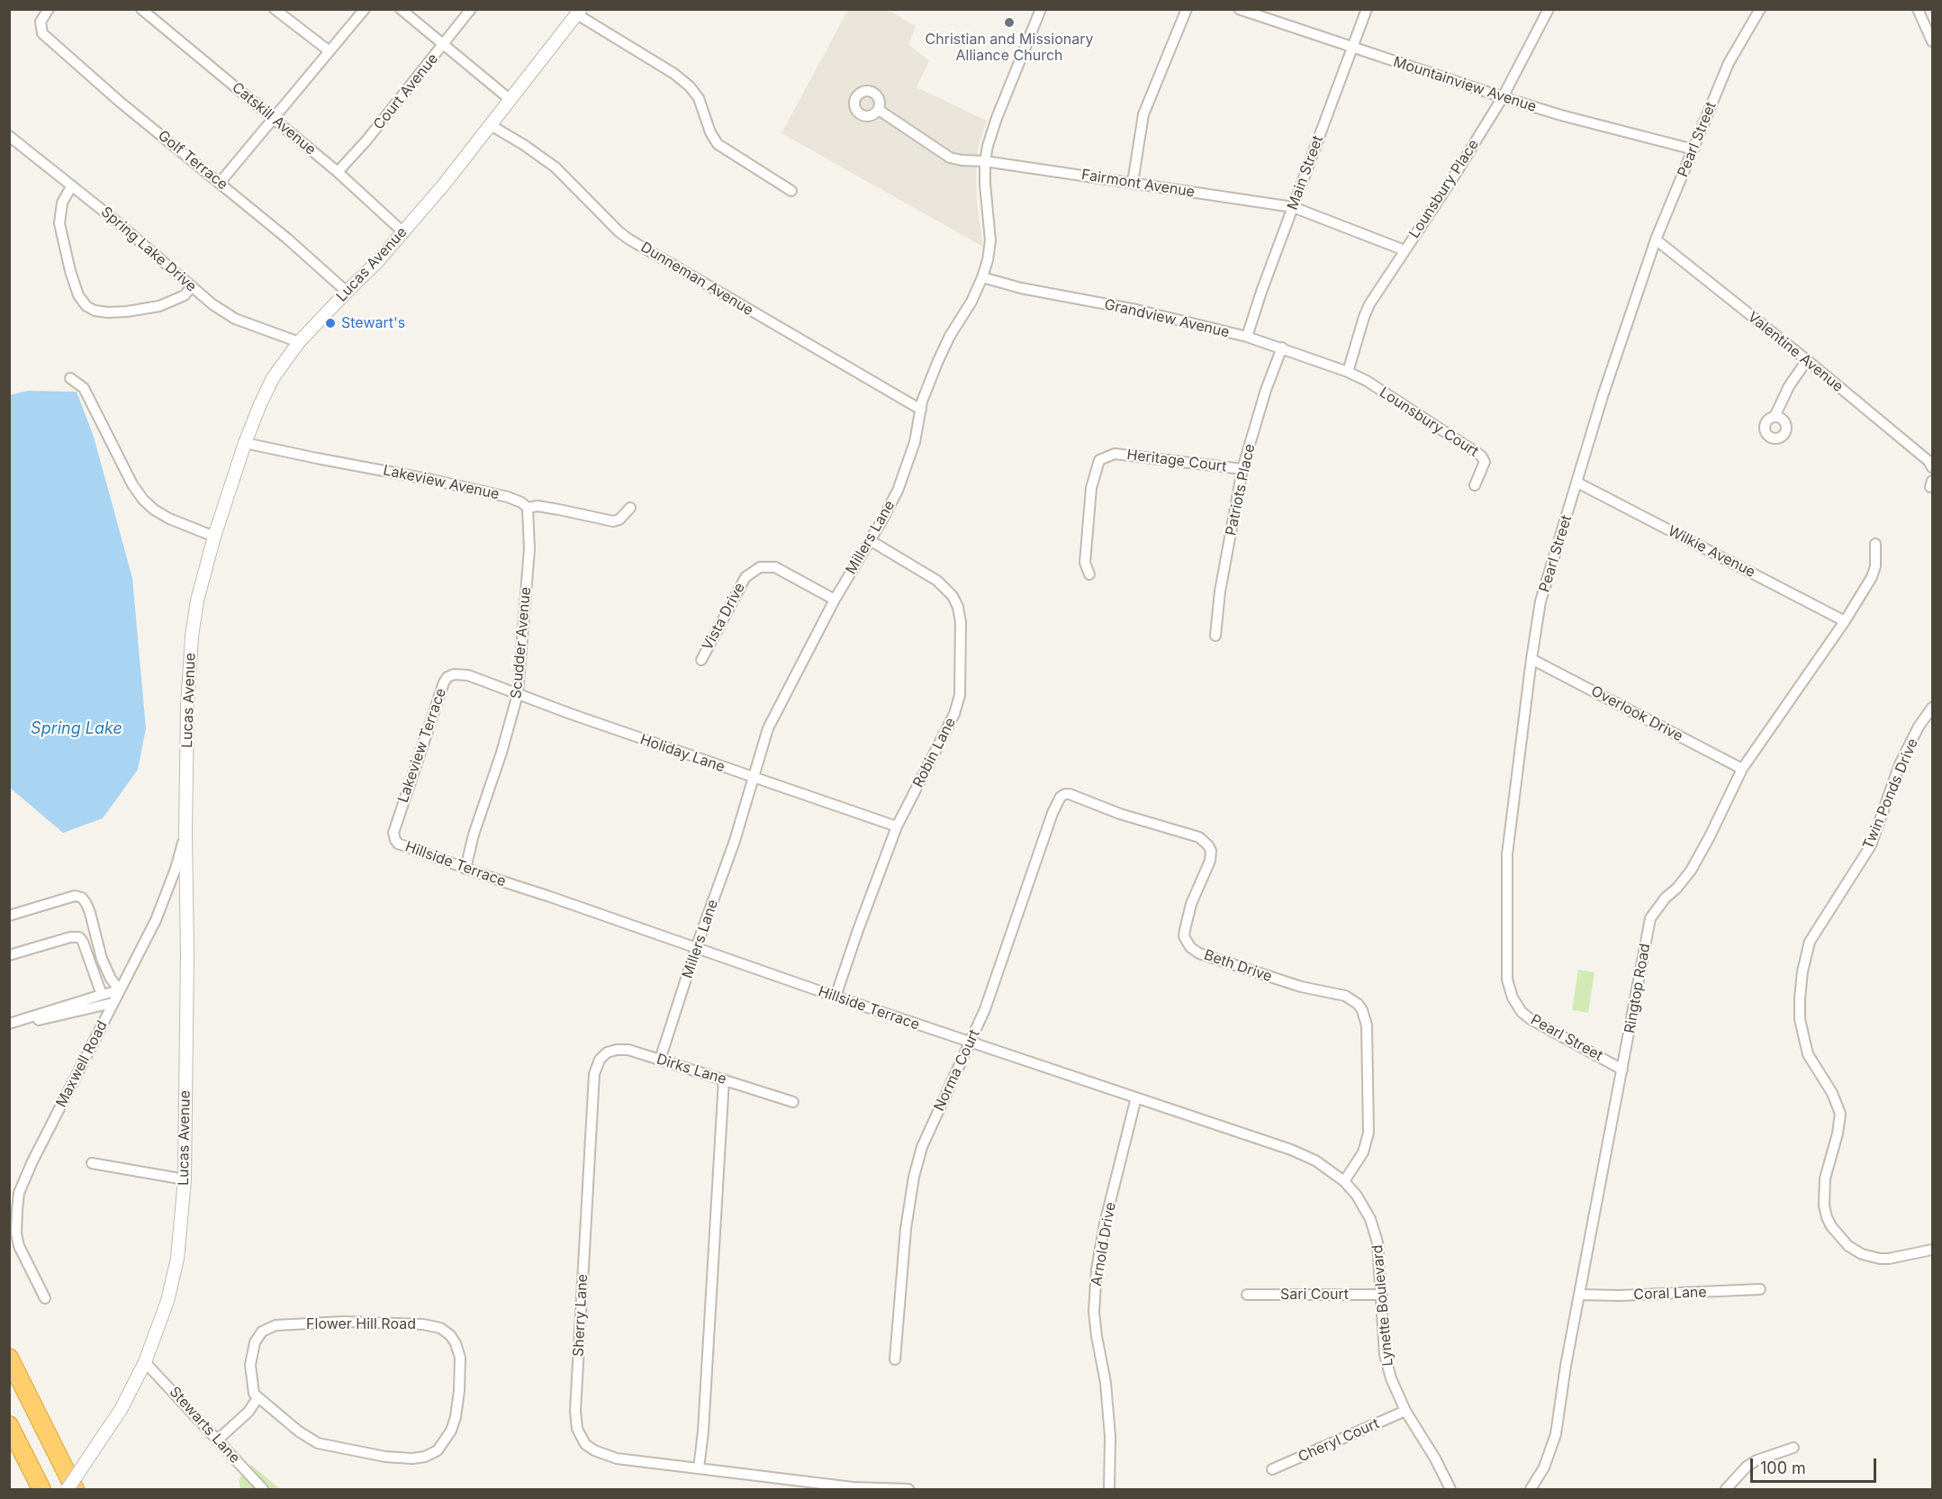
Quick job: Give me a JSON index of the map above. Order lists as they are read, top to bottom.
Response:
{
  "streets": {
    "street": [
      "Mountainview Avenue",
      "Court Avenue",
      "Catskill Avenue",
      "Pearl Street",
      "Golf Terrace",
      "Main Street",
      "Fairmont Avenue",
      "Lounsbury Place",
      "Spring Lake Drive",
      "Lucas Avenue",
      "Dunneman Avenue",
      "Grandview Avenue",
      "Valentine Avenue",
      "Lounsbury Court",
      "Heritage Court",
      "Lakeview Avenue",
      "Patriots Place",
      "Millers Lane",
      "Wilkie Avenue",
      "Vista Drive",
      "Scudder Avenue",
      "Overlook Drive",
      "Lakeview Terrace",
      "Robin Lane",
      "Holiday Lane",
      "Twin Ponds Drive",
      "Hillside Terrace",
      "Beth Drive",
      "Ringtop Road",
      "Maxwell Road",
      "Dirks Lane",
      "Norma Court",
      "Arnold Drive",
      "Coral Lane",
      "Sari Court",
      "Lynette Boulevard",
      "Sherry Lane",
      "Flower Hill Road",
      "Stewarts Lane",
      "Cheryl Court"
    ]
  },
  "crossings": [
    ["Mountainview Avenue", "Pearl Street"],
    ["Mountainview Avenue", "Main Street"],
    ["Mountainview Avenue", "Lounsbury Place"],
    ["Court Avenue", "Catskill Avenue"],
    ["Catskill Avenue", "Lucas Avenue"],
    ["Pearl Street", "Valentine Avenue"],
    ["Pearl Street", "Wilkie Avenue"],
    ["Pearl Street", "Overlook Drive"],
    ["Pearl Street", "Ringtop Road"],
    ["Golf Terrace", "Lucas Avenue"],
    ["Main Street", "Fairmont Avenue"],
    ["Main Street", "Grandview Avenue"],
    ["Fairmont Avenue", "Lounsbury Place"],
    ["Fairmont Avenue", "Millers Lane"],
    ["Lounsbury Place", "Grandview Avenue"],
    ["Lounsbury Place", "Lounsbury Court"],
    ["Spring Lake Drive", "Lucas Avenue"],
    ["Lucas Avenue", "Dunneman Avenue"],
    ["Lucas Avenue", "Lakeview Avenue"],
    ["Lucas Avenue", "Maxwell Road"],
    ["Lucas Avenue", "Stewarts Lane"],
    ["Dunneman Avenue", "Millers Lane"],
    ["Grandview Avenue", "Lounsbury Court"],
    ["Grandview Avenue", "Patriots Place"],
    ["Grandview Avenue", "Millers Lane"],
    ["Heritage Court", "Patriots Place"],
    ["Lakeview Avenue", "Scudder Avenue"],
    ["Millers Lane", "Vista Drive"],
    ["Millers Lane", "Robin Lane"],
    ["Millers Lane", "Holiday Lane"],
    ["Millers Lane", "Hillside Terrace"],
    ["Millers Lane", "Dirks Lane"],
    ["Wilkie Avenue", "Ringtop Road"],
    ["Scudder Avenue", "Holiday Lane"],
    ["Scudder Avenue", "Hillside Terrace"],
    ["Overlook Drive", "Ringtop Road"],
    ["Lakeview Terrace", "Holiday Lane"],
    ["Lakeview Terrace", "Hillside Terrace"],
    ["Robin Lane", "Holiday Lane"],
    ["Robin Lane", "Hillside Terrace"],
    ["Hillside Terrace", "Beth Drive"],
    ["Hillside Terrace", "Norma Court"],
    ["Hillside Terrace", "Arnold Drive"],
    ["Hillside Terrace", "Lynette Boulevard"],
    ["Beth Drive", "Norma Court"],
    ["Beth Drive", "Lynette Boulevard"],
    ["Ringtop Road", "Coral Lane"],
    ["Dirks Lane", "Sherry Lane"],
    ["Sari Court", "Lynette Boulevard"],
    ["Lynette Boulevard", "Cheryl Court"]
  ],
  "water": ["Spring Lake"],
  "places": ["Christian and Missionary Alliance Church", "Stewart's"],
  "scale_bar": "100 m"
}
